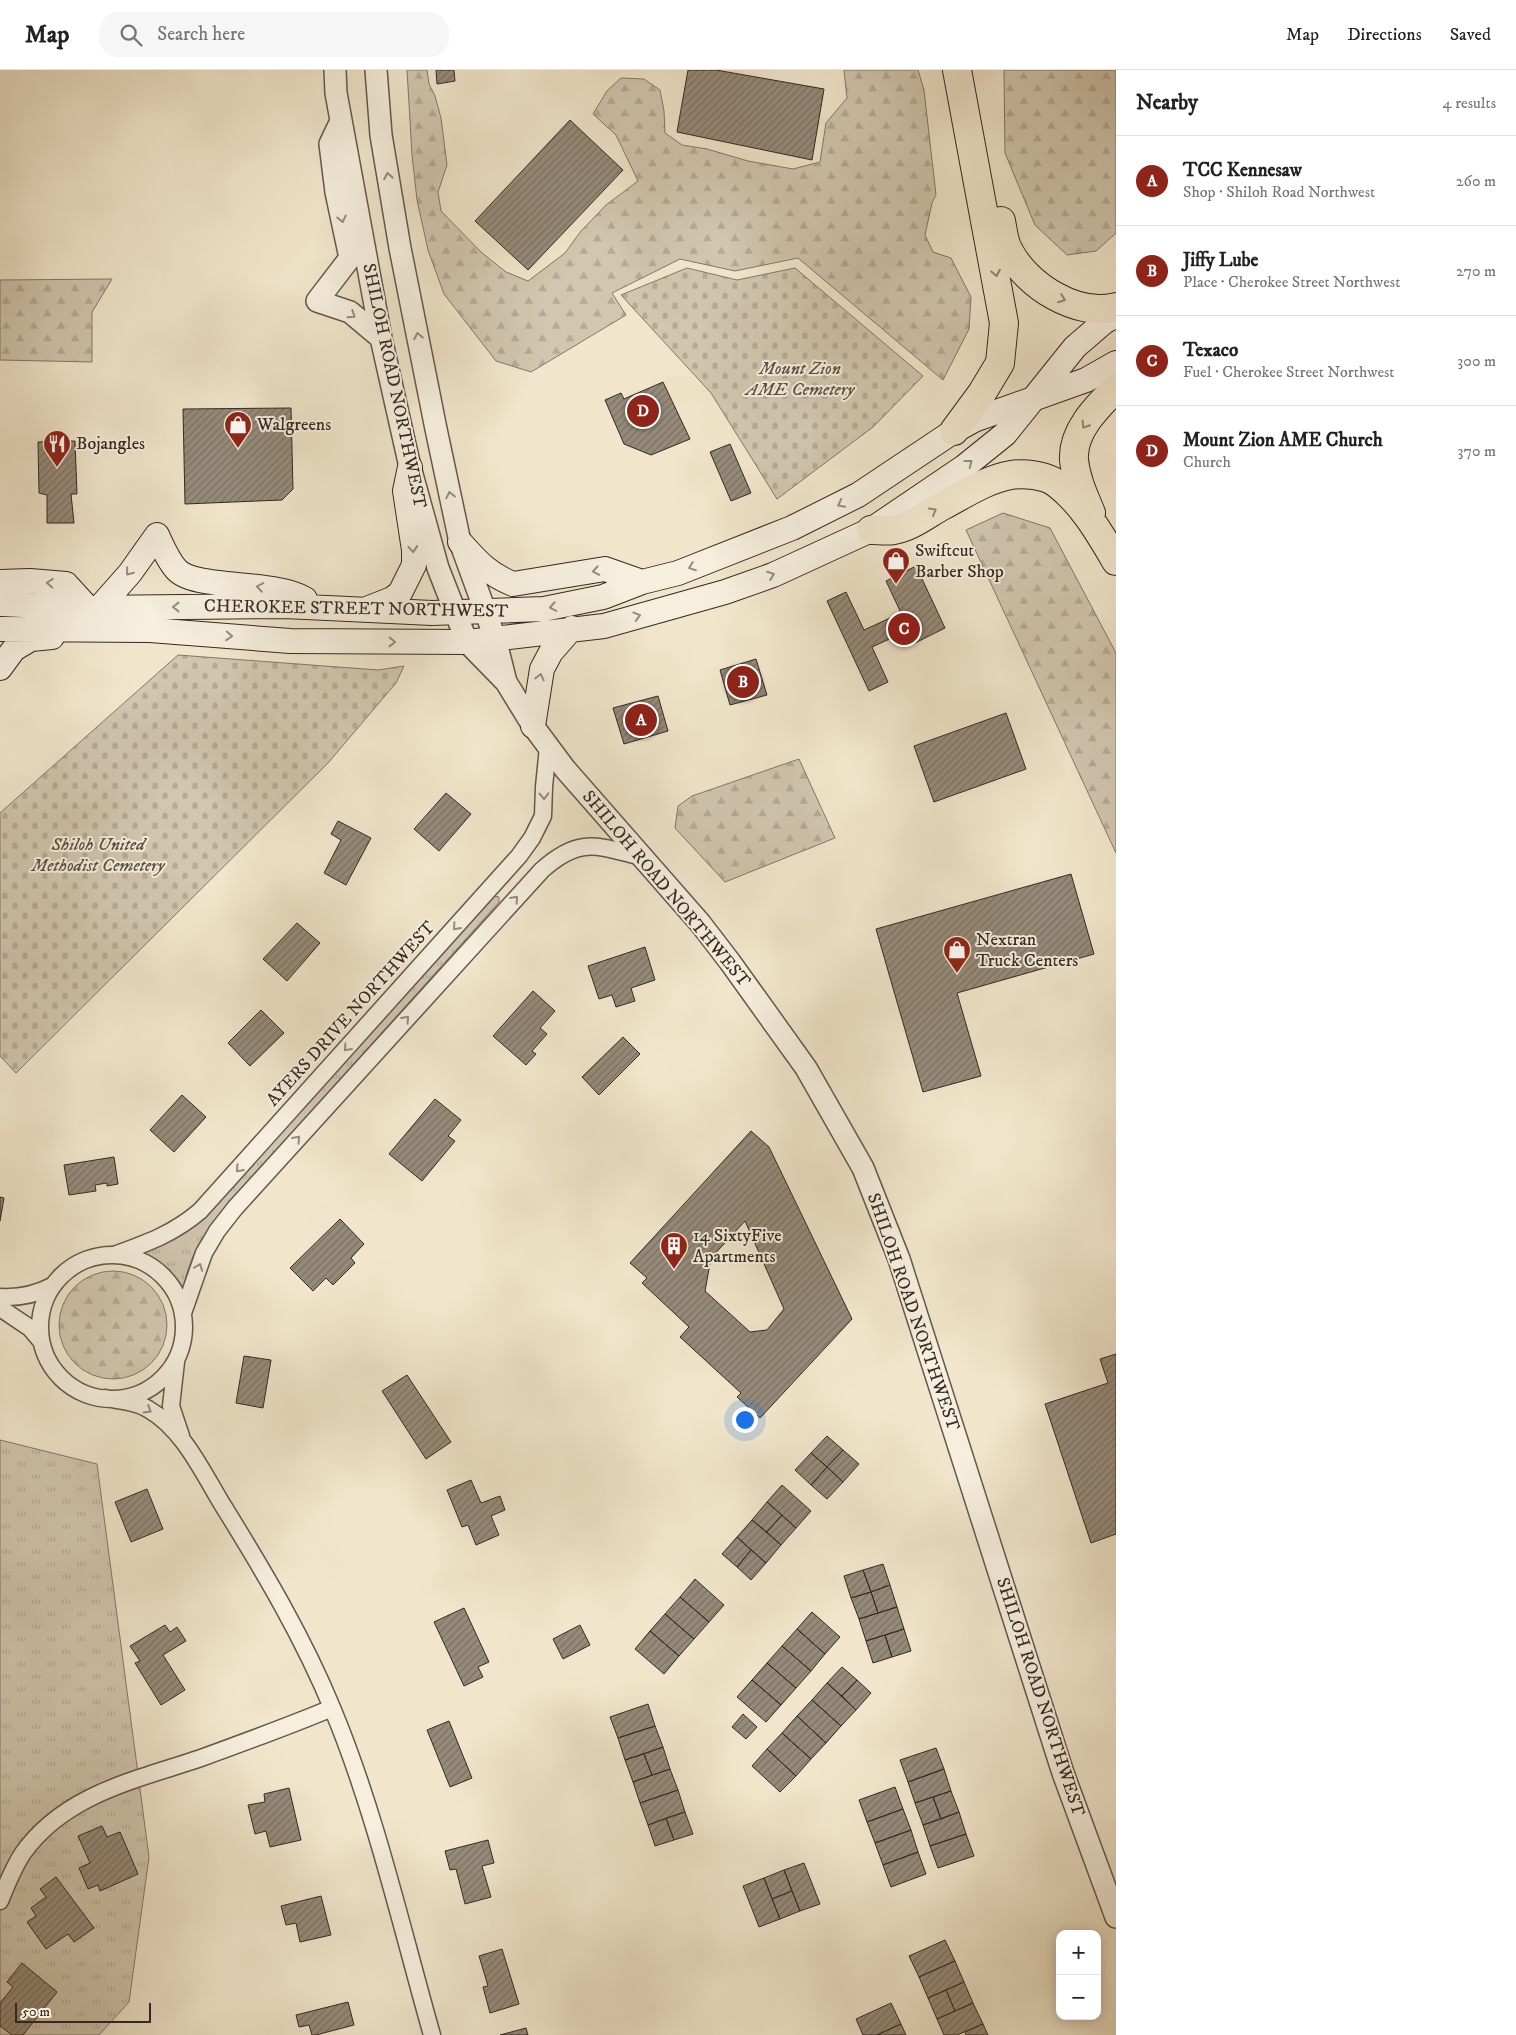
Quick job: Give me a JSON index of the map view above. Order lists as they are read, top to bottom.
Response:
{
  "streets": {
    "main road": ["CHEROKEE STREET NORTHWEST"],
    "street": ["SHILOH ROAD NORTHWEST", "AYERS DRIVE NORTHWEST"]
  },
  "crossings": [
    ["SHILOH ROAD NORTHWEST", "CHEROKEE STREET NORTHWEST"],
    ["SHILOH ROAD NORTHWEST", "AYERS DRIVE NORTHWEST"]
  ],
  "parks": ["Mount Zion AME Cemetery", "Shiloh United Methodist Cemetery"],
  "places": {
    "shop": ["Walgreens", "Swiftcut Barber Shop", "Nextran Truck Centers"],
    "restaurant": ["Bojangles"],
    "building": ["14 SixtyFive Apartments"]
  },
  "scale_bar": "50 m",
  "page": {
    "header": "Map",
    "search": "Search here",
    "nav": ["Map", "Directions", "Saved"],
    "heading": ["Nearby", "4 results"],
    "list": [
      {
        "mark": "A",
        "name": "TCC Kennesaw",
        "note": "Shop · Shiloh Road Northwest",
        "value": "260 m"
      },
      {
        "mark": "B",
        "name": "Jiffy Lube",
        "note": "Place · Cherokee Street Northwest",
        "value": "270 m"
      },
      {
        "mark": "C",
        "name": "Texaco",
        "note": "Fuel · Cherokee Street Northwest",
        "value": "300 m"
      },
      {
        "mark": "D",
        "name": "Mount Zion AME Church",
        "note": "Church",
        "value": "370 m"
      }
    ],
    "pins": [
      "D",
      "C",
      "B",
      "A"
    ],
    "map_buttons": ["+", "−"],
    "scale": "50 m"
  }
}
